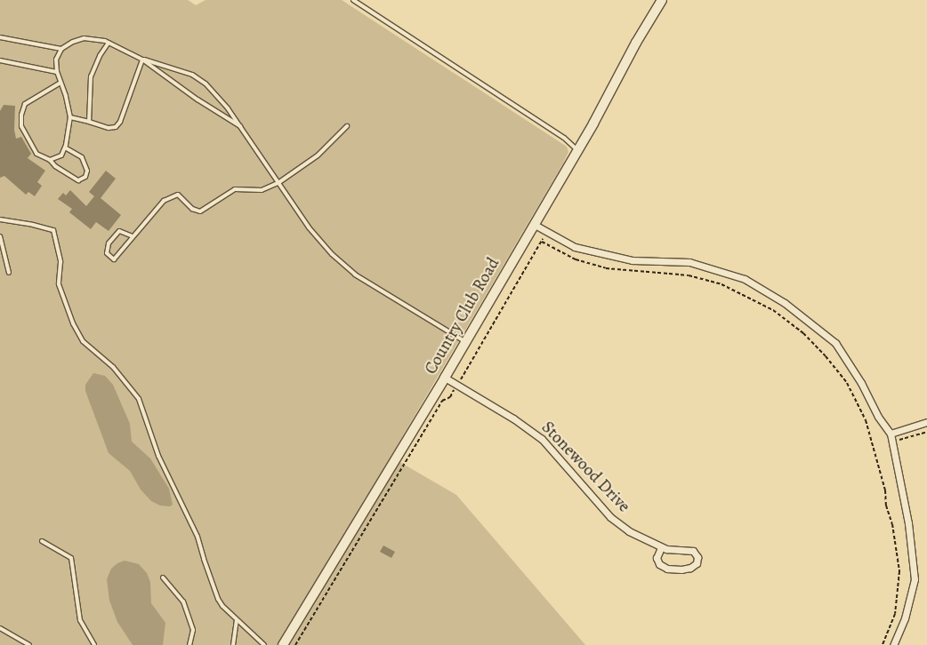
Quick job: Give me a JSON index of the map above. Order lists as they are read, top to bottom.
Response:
{
  "streets": {
    "street": ["Country Club Road", "Stonewood Drive"]
  },
  "crossings": [
    ["Country Club Road", "Stonewood Drive"]
  ]
}
